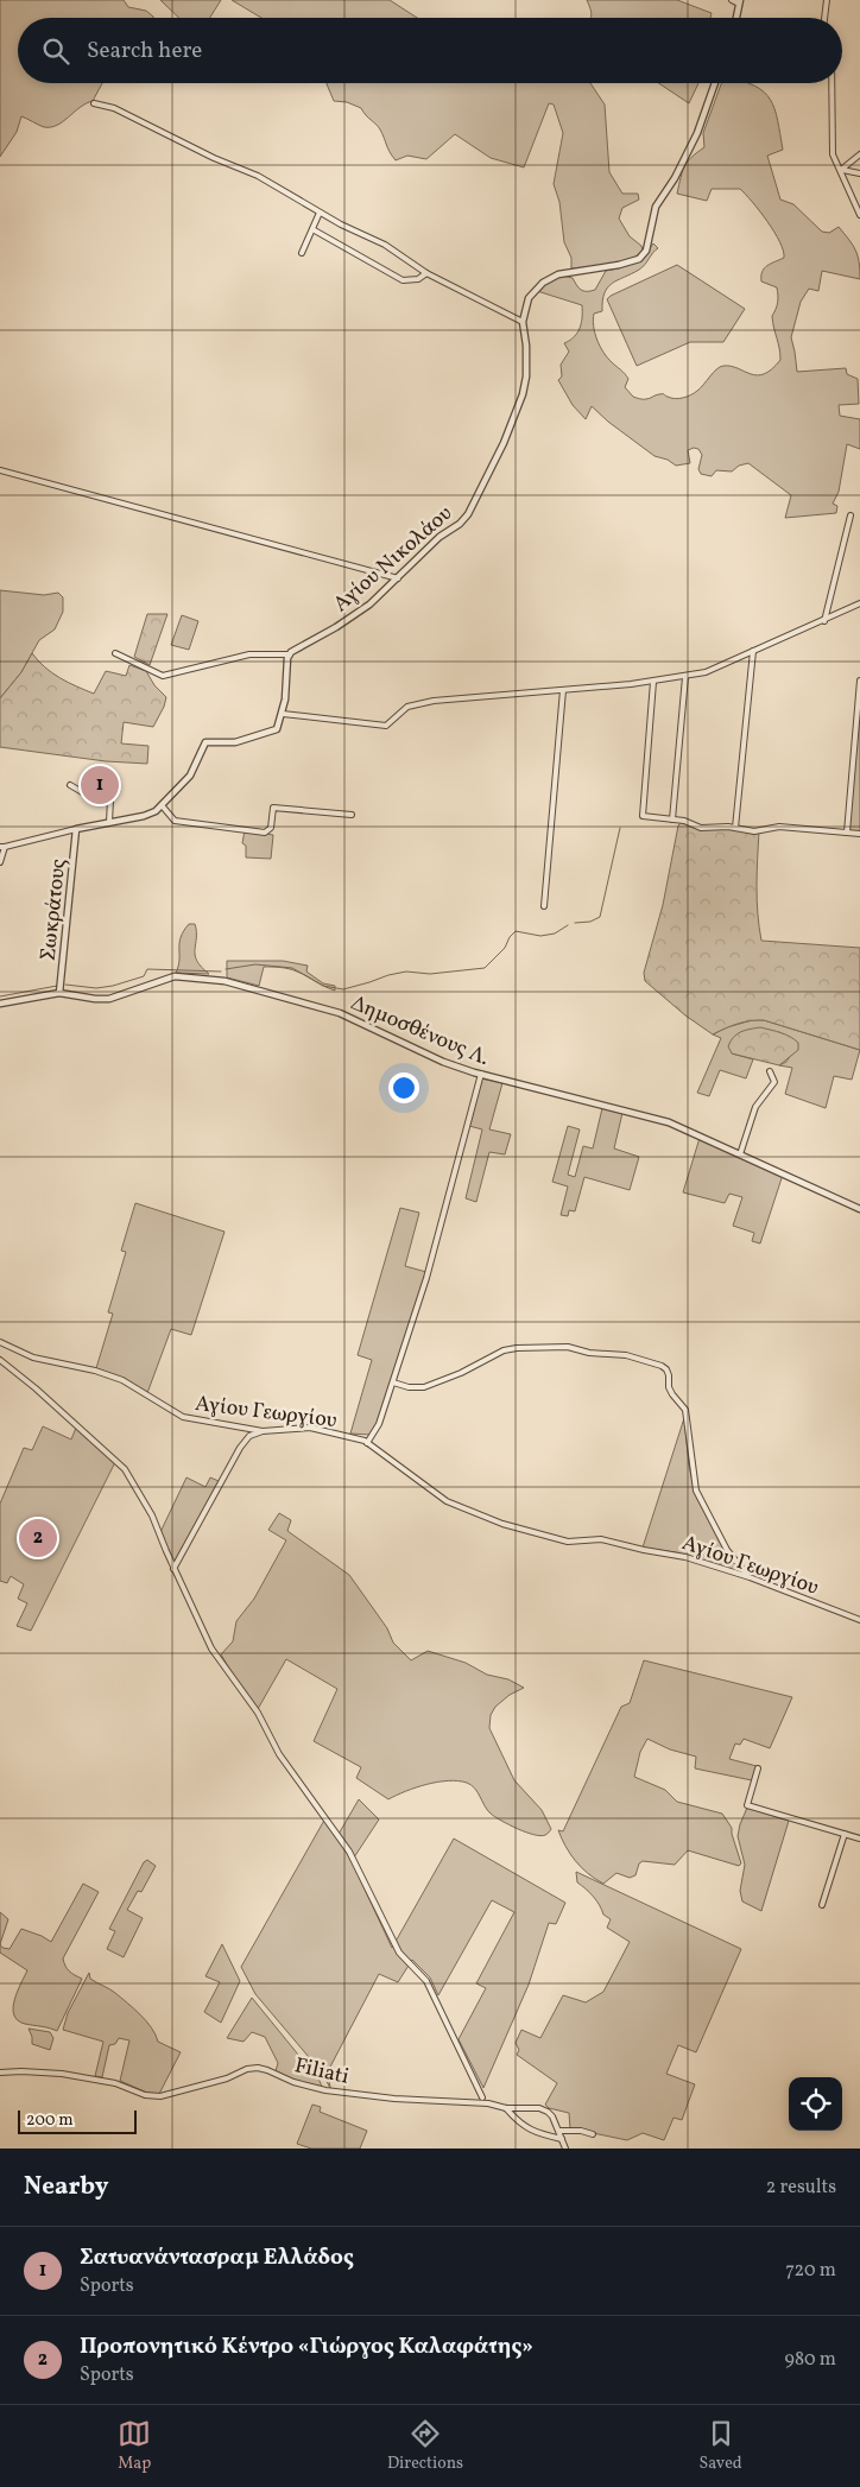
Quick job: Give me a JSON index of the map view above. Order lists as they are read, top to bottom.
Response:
{
  "streets": {
    "street": [
      "Αγίου Νικολάου",
      "Σωκράτους",
      "Δημοσθένους Λ.",
      "Αγίου Γεωργίου",
      "Filiati"
    ]
  },
  "crossings": [
    ["Σωκράτους", "Δημοσθένους Λ."]
  ],
  "scale_bar": "200 m",
  "page": {
    "search": "Search here",
    "pins": ["1", "2"],
    "scale": "200 m",
    "heading": ["Nearby", "2 results"],
    "list": [
      {
        "mark": "1",
        "name": "Σατυανάντασραμ Ελλάδος",
        "note": "Sports",
        "value": "720 m"
      },
      {
        "mark": "2",
        "name": "Προπονητικό Κέντρο «Γιώργος Καλαφάτης»",
        "note": "Sports",
        "value": "980 m"
      }
    ],
    "nav": ["Map", "Directions", "Saved"]
  }
}
